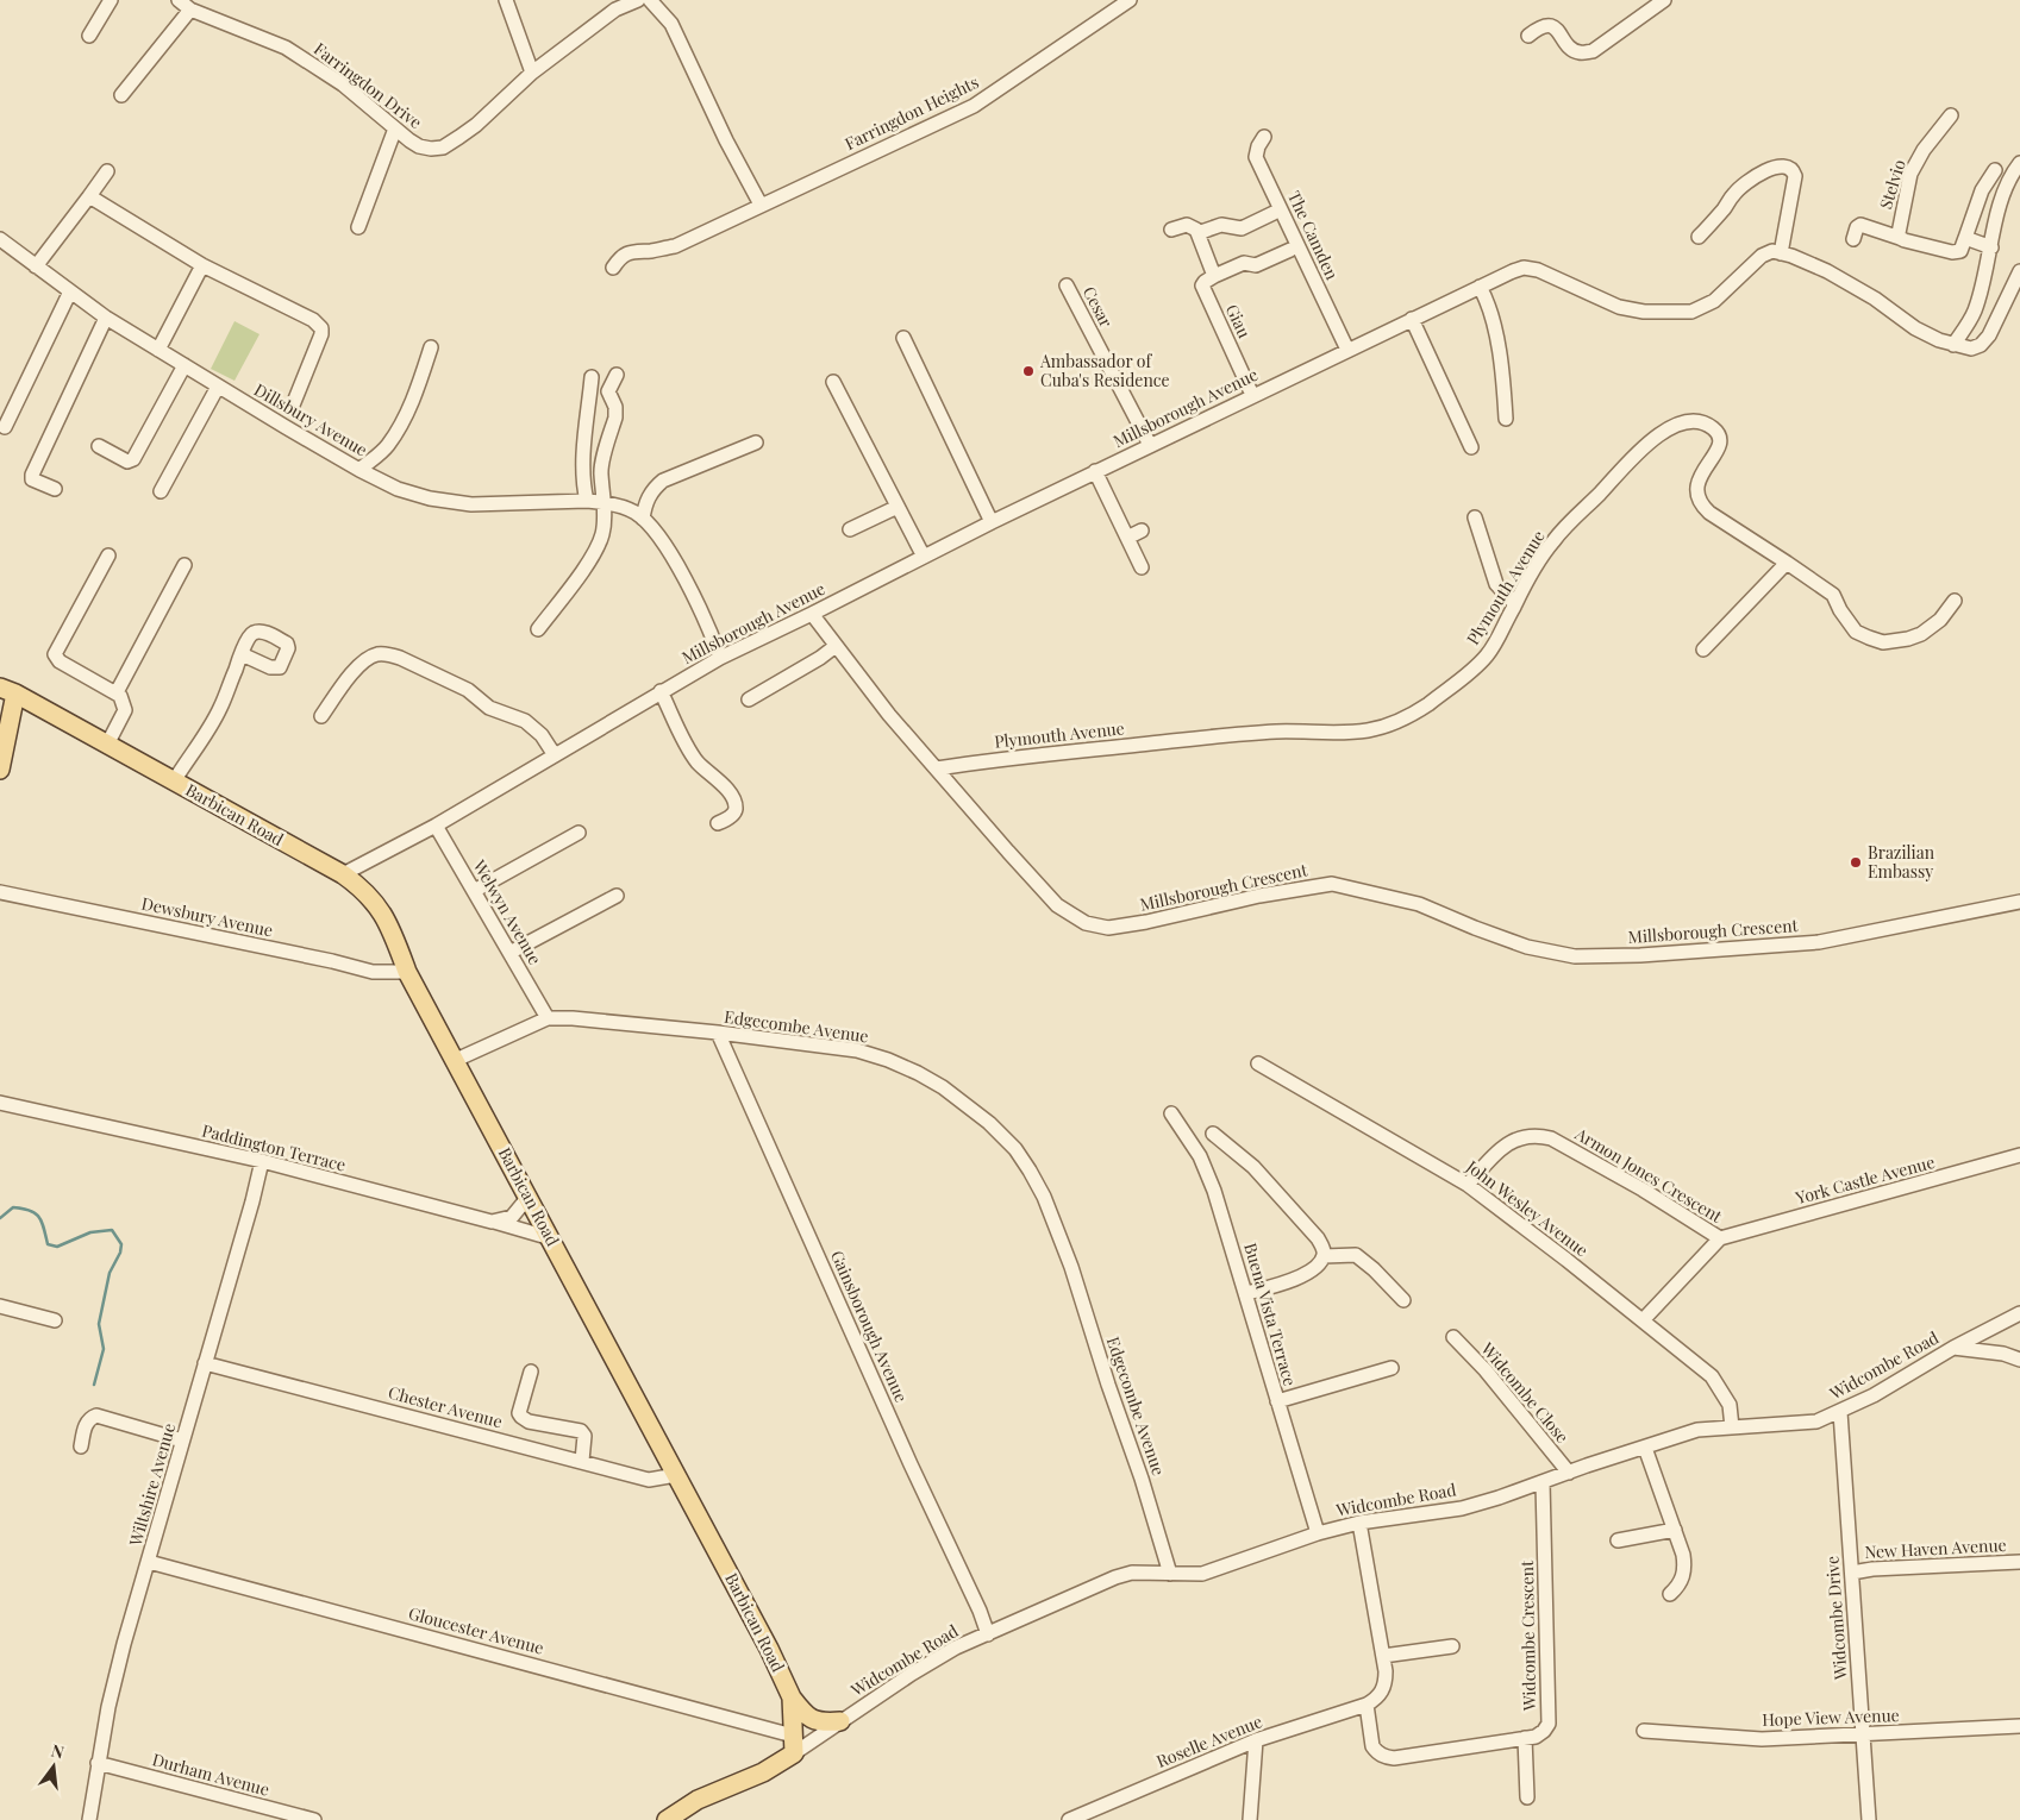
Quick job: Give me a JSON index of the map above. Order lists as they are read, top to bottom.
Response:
{
  "streets": {
    "main road": ["Barbican Road"],
    "street": [
      "Farringdon Drive",
      "Farringdon Heights",
      "Stelvio",
      "The Camden",
      "Cesar",
      "Giau",
      "Millsborough Avenue",
      "Dillsbury Avenue",
      "Plymouth Avenue",
      "Millsborough Crescent",
      "Welwyn Avenue",
      "Dewsbury Avenue",
      "Edgecombe Avenue",
      "Paddington Terrace",
      "Armon Jones Crescent",
      "York Castle Avenue",
      "John Wesley Avenue",
      "Buena Vista Terrace",
      "Gainsborough Avenue",
      "Widcombe Road",
      "Widcombe Close",
      "Chester Avenue",
      "Wiltshire Avenue",
      "New Haven Avenue",
      "Widcombe Drive",
      "Gloucester Avenue",
      "Widcombe Crescent",
      "Hope View Avenue",
      "Roselle Avenue",
      "Durham Avenue"
    ]
  },
  "crossings": [
    ["The Camden", "Millsborough Avenue"],
    ["Cesar", "Millsborough Avenue"],
    ["Giau", "Millsborough Avenue"],
    ["Millsborough Avenue", "Dillsbury Avenue"],
    ["Millsborough Avenue", "Barbican Road"],
    ["Millsborough Avenue", "Millsborough Crescent"],
    ["Millsborough Avenue", "Welwyn Avenue"],
    ["Plymouth Avenue", "Millsborough Crescent"],
    ["Barbican Road", "Dewsbury Avenue"],
    ["Barbican Road", "Edgecombe Avenue"],
    ["Barbican Road", "Paddington Terrace"],
    ["Barbican Road", "Widcombe Road"],
    ["Barbican Road", "Chester Avenue"],
    ["Barbican Road", "Gloucester Avenue"],
    ["Welwyn Avenue", "Edgecombe Avenue"],
    ["Edgecombe Avenue", "Gainsborough Avenue"],
    ["Edgecombe Avenue", "Widcombe Road"],
    ["Paddington Terrace", "Wiltshire Avenue"],
    ["Armon Jones Crescent", "York Castle Avenue"],
    ["Armon Jones Crescent", "John Wesley Avenue"],
    ["John Wesley Avenue", "Widcombe Road"],
    ["Buena Vista Terrace", "Widcombe Road"],
    ["Gainsborough Avenue", "Widcombe Road"],
    ["Widcombe Road", "Widcombe Close"],
    ["Widcombe Road", "Widcombe Drive"],
    ["Widcombe Road", "Widcombe Crescent"],
    ["Chester Avenue", "Wiltshire Avenue"],
    ["Wiltshire Avenue", "Gloucester Avenue"],
    ["Wiltshire Avenue", "Durham Avenue"],
    ["New Haven Avenue", "Widcombe Drive"],
    ["Widcombe Drive", "Hope View Avenue"],
    ["Widcombe Crescent", "Roselle Avenue"]
  ],
  "places": ["Ambassador of Cuba's Residence", "Brazilian Embassy"],
  "north": "top"
}
